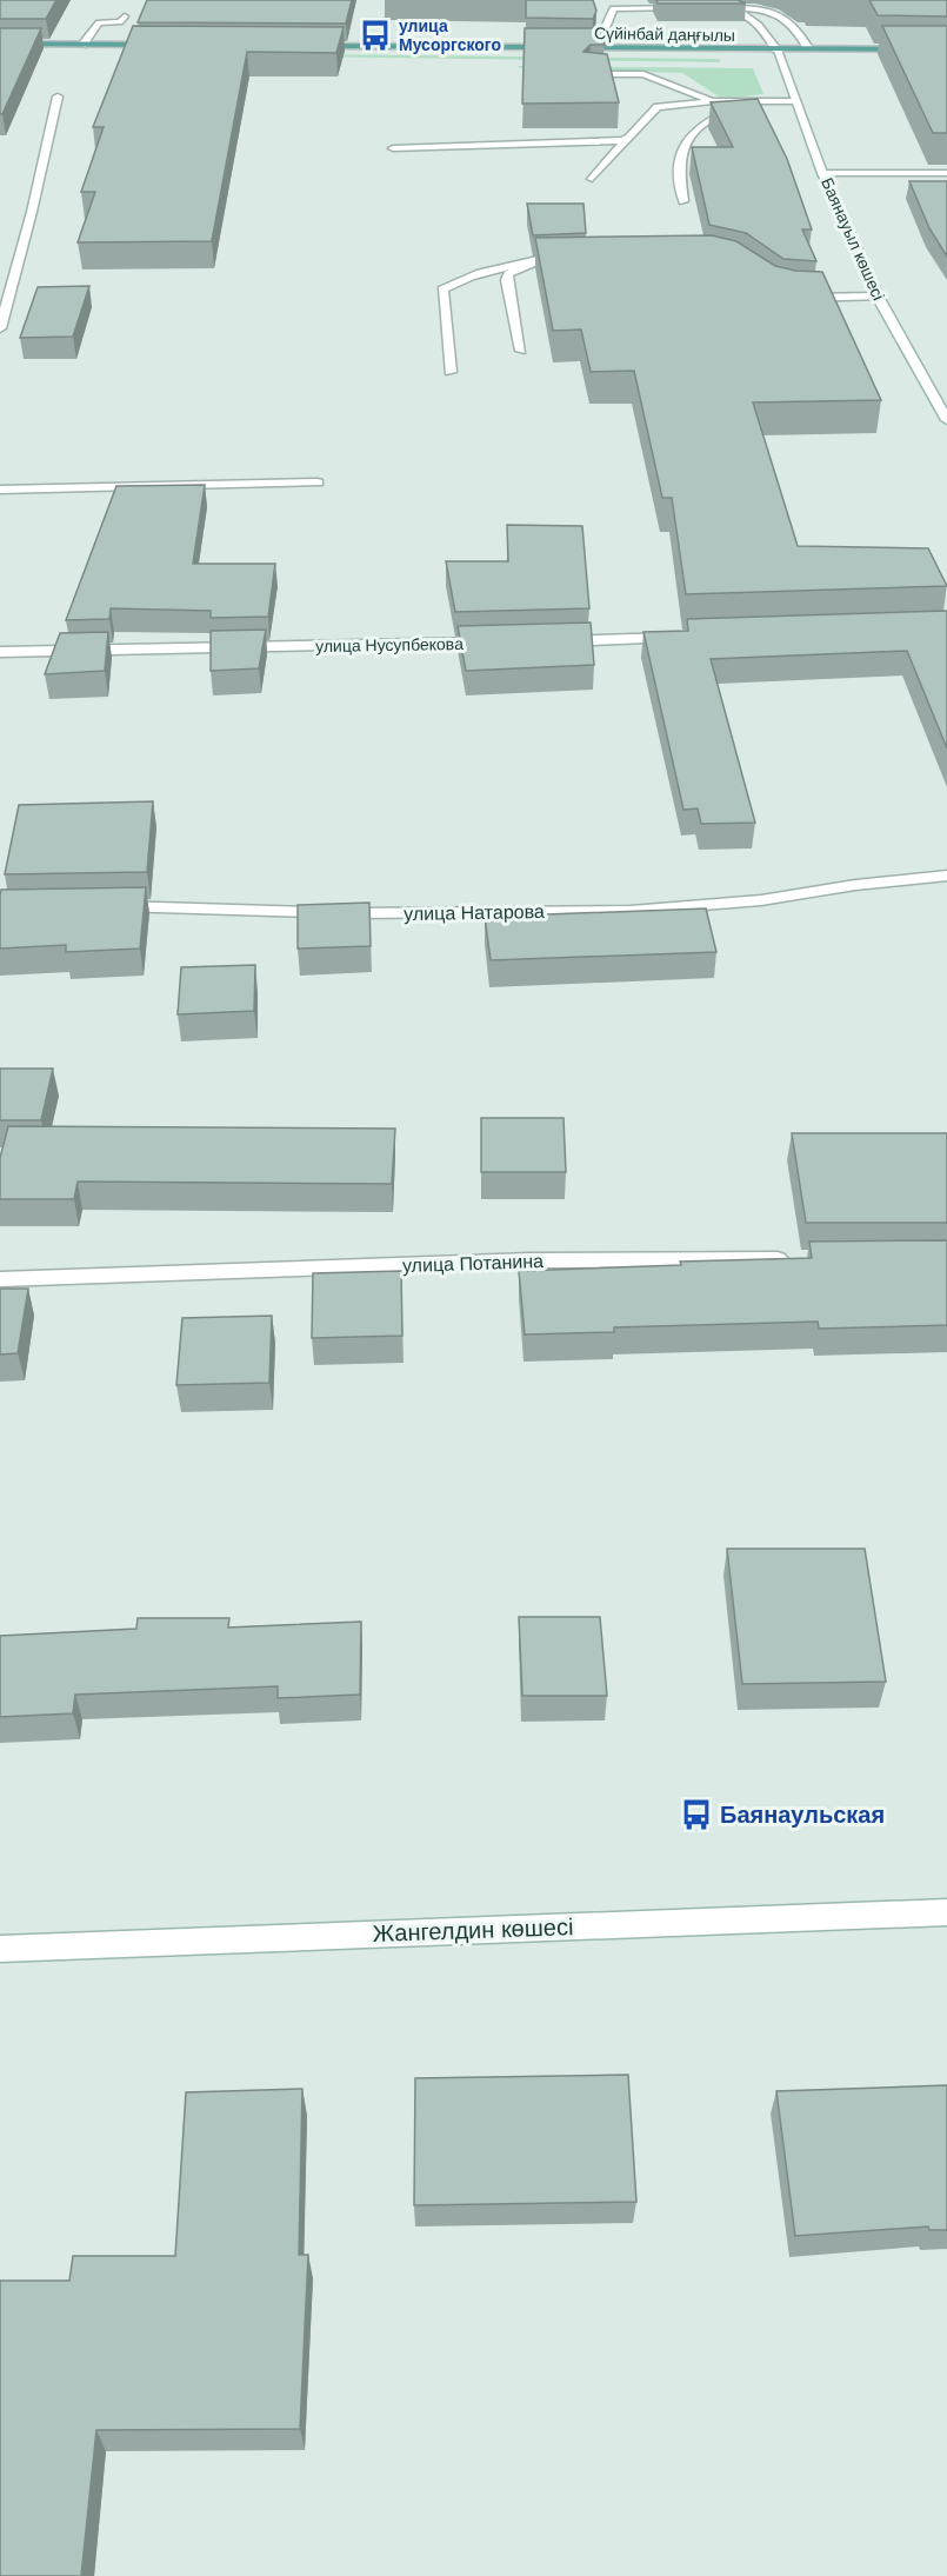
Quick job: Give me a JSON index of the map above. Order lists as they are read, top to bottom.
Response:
{
  "streets": {
    "main road": ["Сүйінбай даңғылы"],
    "street": [
      "Баянауыл көшесі",
      "улица Нусупбекова",
      "улица Натарова",
      "улица Потанина",
      "Жангелдин көшесі"
    ]
  },
  "crossings": [
    ["Сүйінбай даңғылы", "Баянауыл көшесі"]
  ],
  "places": {
    "bus stop": ["улица Мусоргского", "Баянаульская"]
  }
}
